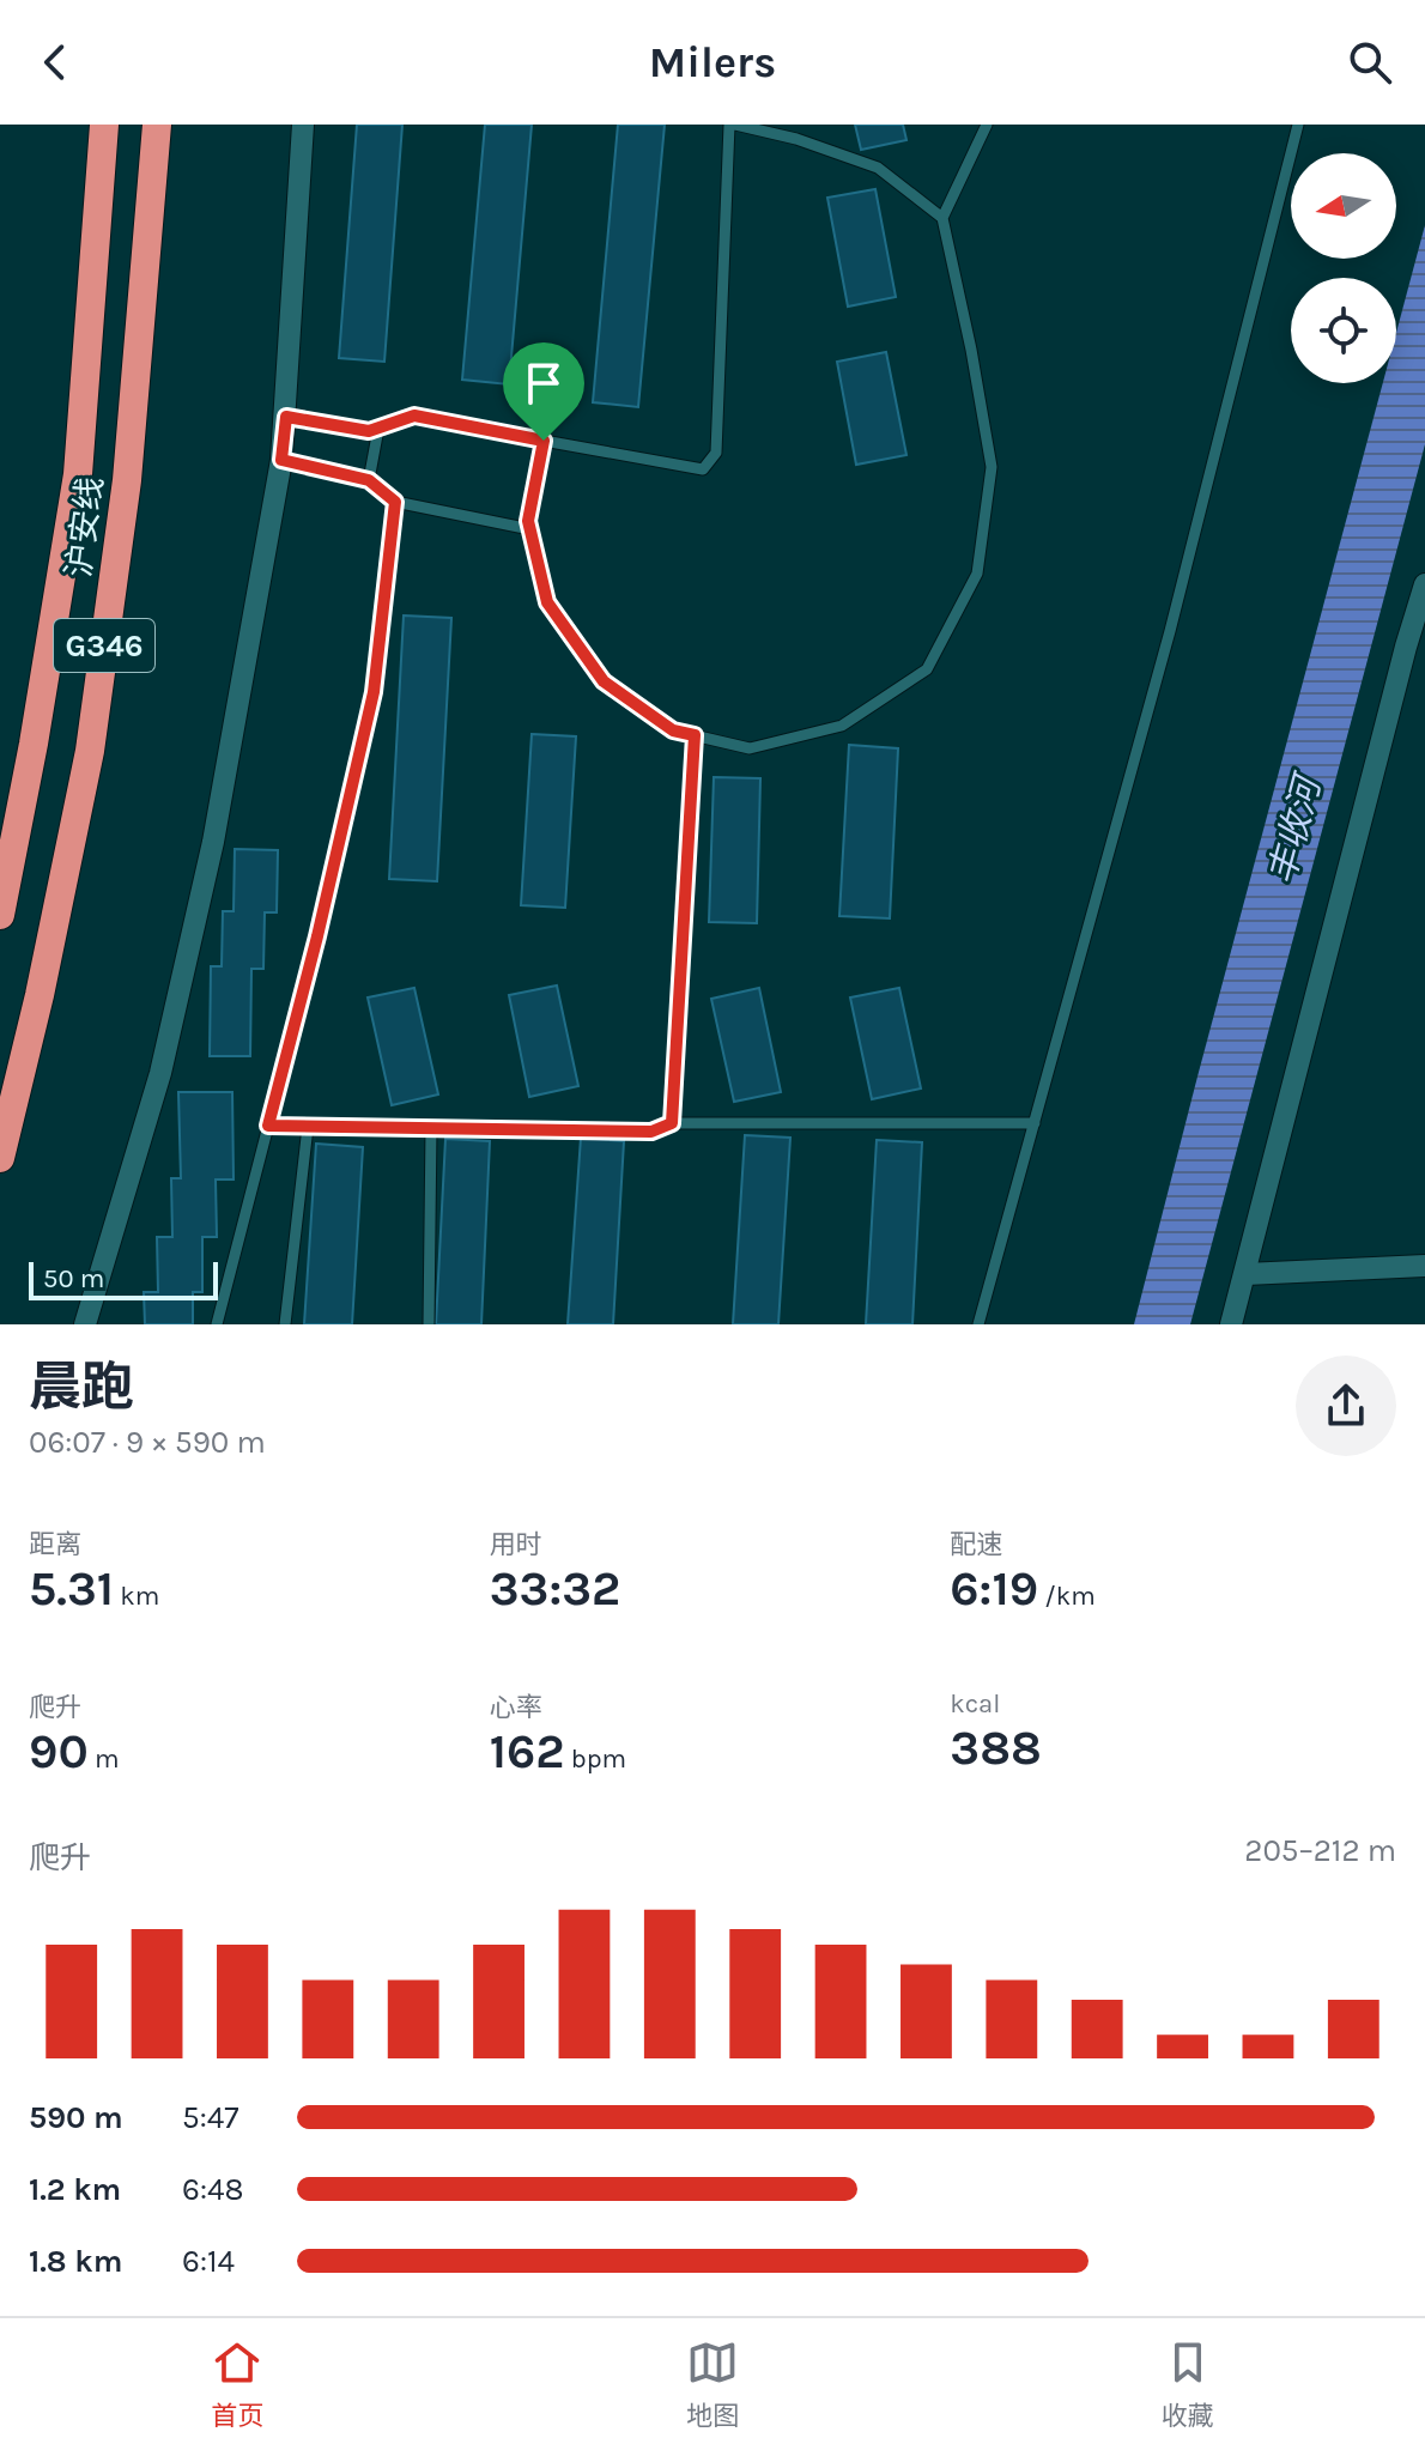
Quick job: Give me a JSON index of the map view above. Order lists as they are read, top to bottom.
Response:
{
  "streets": {
    "highway": ["沪安线", "G346"]
  },
  "water": ["丰收河"],
  "scale_bar": "50 m",
  "north": "left",
  "page": {
    "header": "Milers",
    "scale": "50 m",
    "heading": ["晨跑", "06:07 · 9 × 590 m"],
    "stats": [
      ["距离", "5.31 km"],
      ["用时", "33:32"],
      ["配速", "6:19 /km"],
      ["爬升", "90 m"],
      ["心率", "162 bpm"],
      ["kcal", "388"]
    ],
    "chart": ["爬升", "205–212 m"],
    "list": [
      {
        "name": "590 m",
        "note": "5:47"
      },
      {
        "name": "1.2 km",
        "note": "6:48"
      },
      {
        "name": "1.8 km",
        "note": "6:14"
      }
    ],
    "tabs": ["首页", "地图", "收藏"]
  }
}
